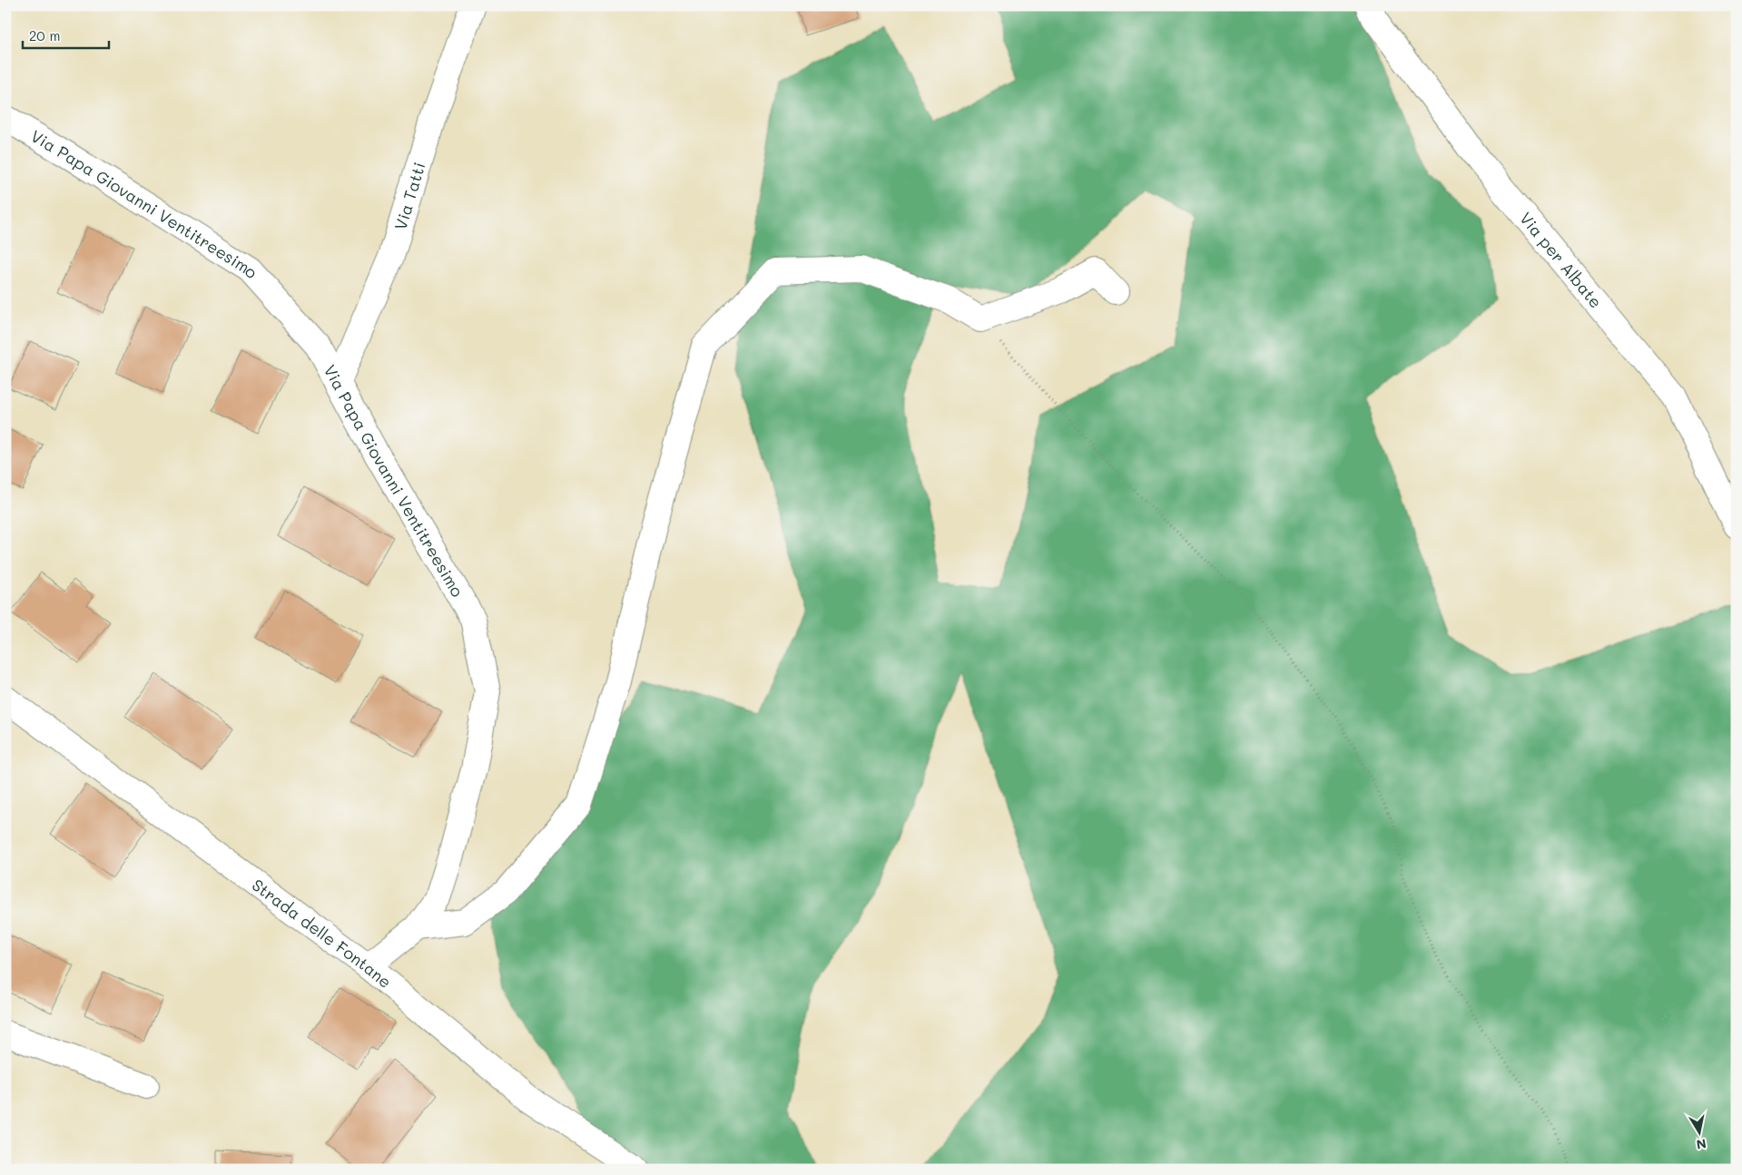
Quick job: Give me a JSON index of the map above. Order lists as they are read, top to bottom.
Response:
{
  "streets": {
    "street": [
      "Via Tatti",
      "Via Papa Giovanni Ventitreesimo",
      "Via per Albate",
      "Strada delle Fontane"
    ]
  },
  "crossings": [
    ["Via Tatti", "Via Papa Giovanni Ventitreesimo"],
    ["Via Papa Giovanni Ventitreesimo", "Strada delle Fontane"]
  ],
  "scale_bar": "20 m",
  "north": "bottom"
}
